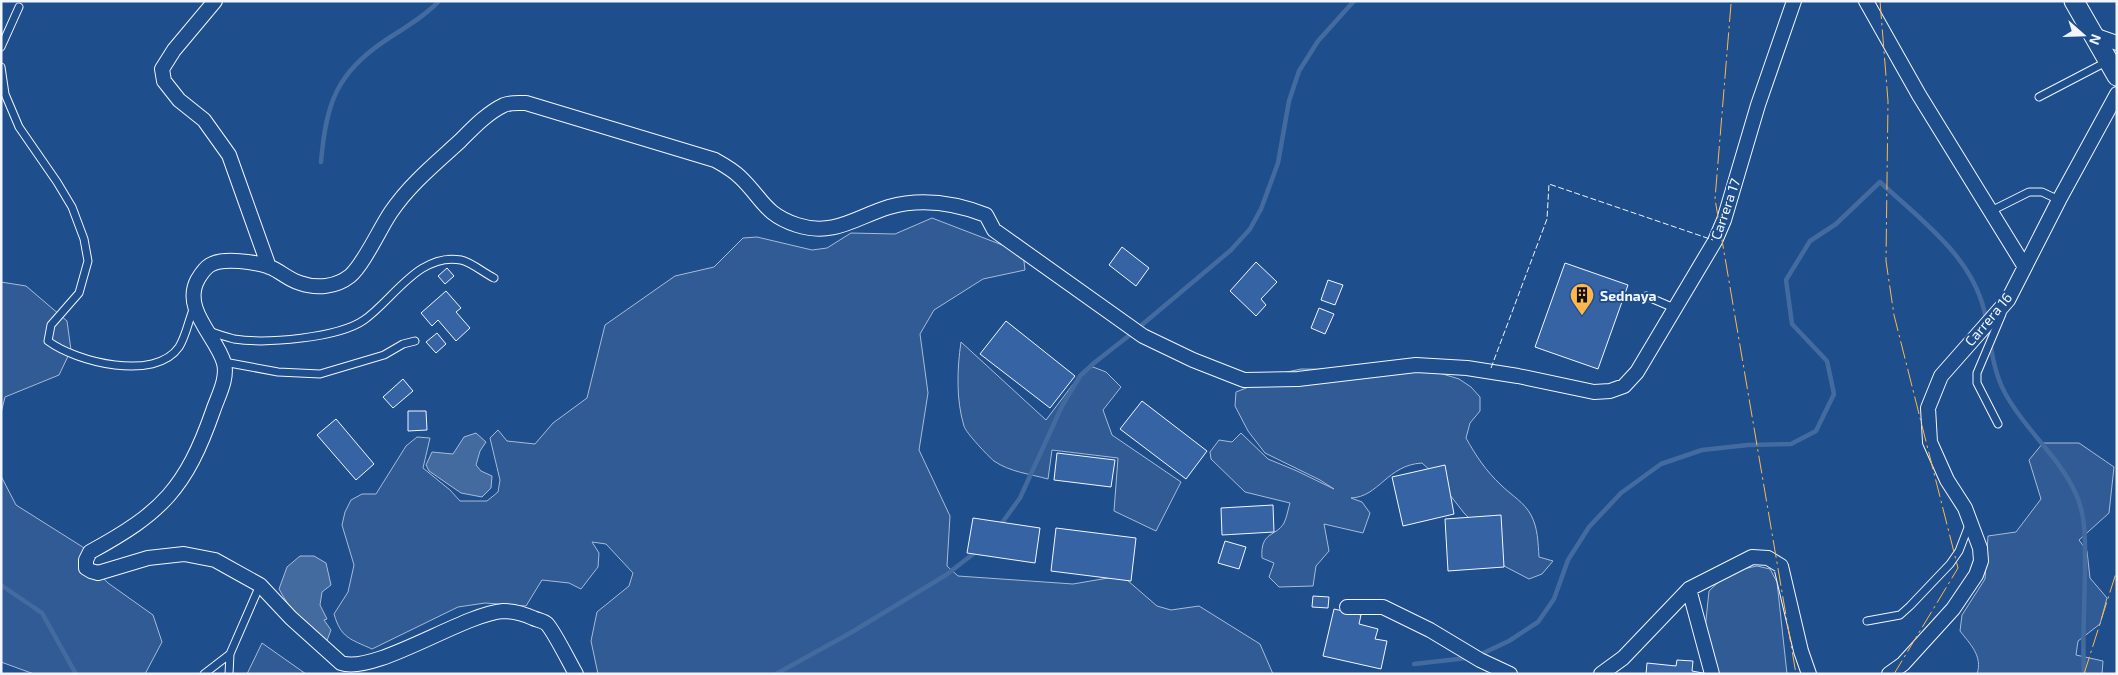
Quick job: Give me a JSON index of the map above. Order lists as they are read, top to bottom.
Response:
{
  "streets": {
    "street": ["Carrera 17", "Carrera 16"]
  },
  "places": {
    "building": ["Sednaya"]
  },
  "north": "right"
}
